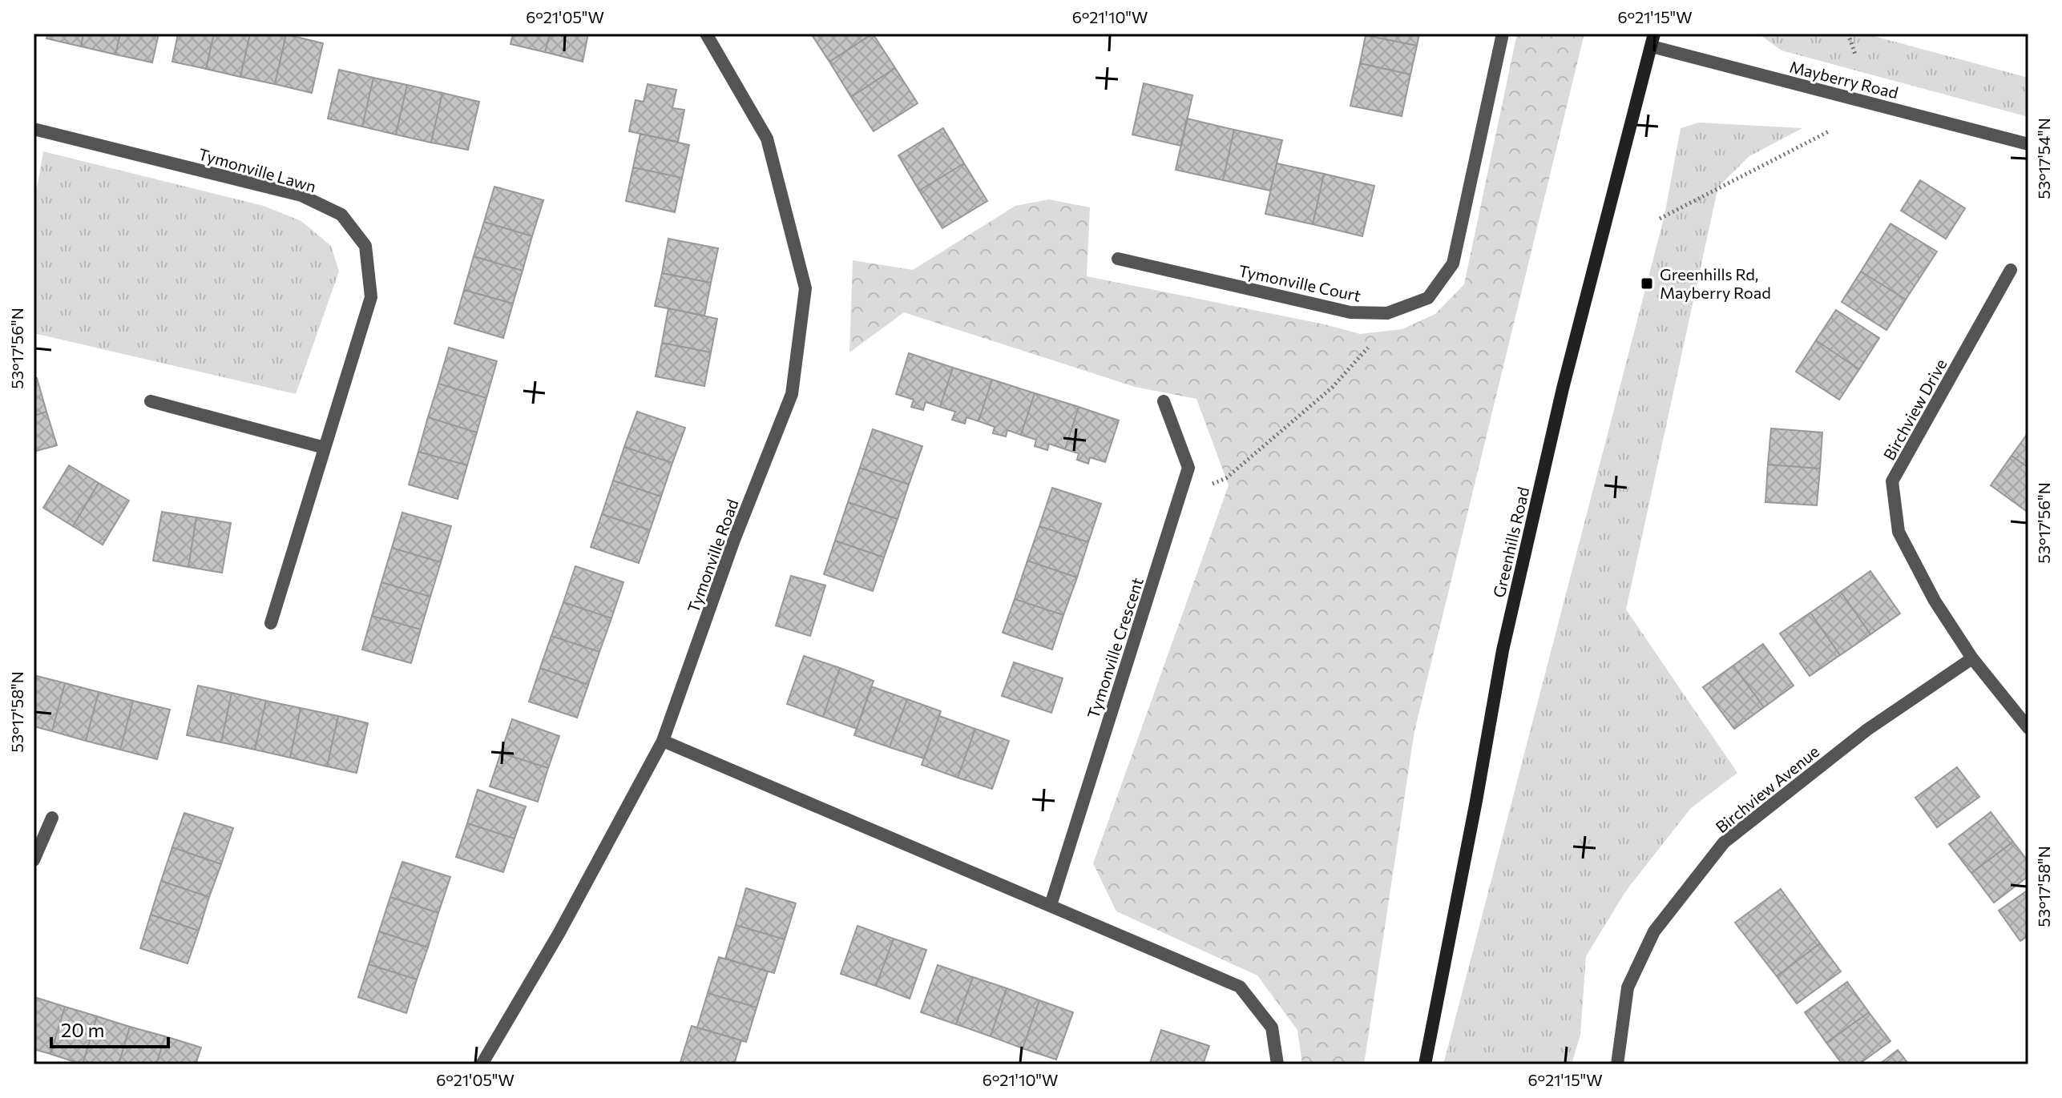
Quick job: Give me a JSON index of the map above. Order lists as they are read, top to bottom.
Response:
{
  "streets": {
    "main road": ["Greenhills Road"],
    "street": [
      "Mayberry Road",
      "Tymonville Lawn",
      "Tymonville Court",
      "Birchview Drive",
      "Tymonville Road",
      "Tymonville Crescent",
      "Birchview Avenue"
    ]
  },
  "crossings": [
    ["Mayberry Road", "Greenhills Road"],
    ["Birchview Drive", "Birchview Avenue"]
  ],
  "places": {
    "transit": ["Greenhills Rd, Mayberry Road"]
  },
  "scale_bar": "20 m",
  "coordinates": [
    "6°21'05\"W",
    "6°21'10\"W",
    "6°21'15\"W",
    "53°17'54\"N",
    "53°17'56\"N",
    "53°17'58\"N"
  ]
}
